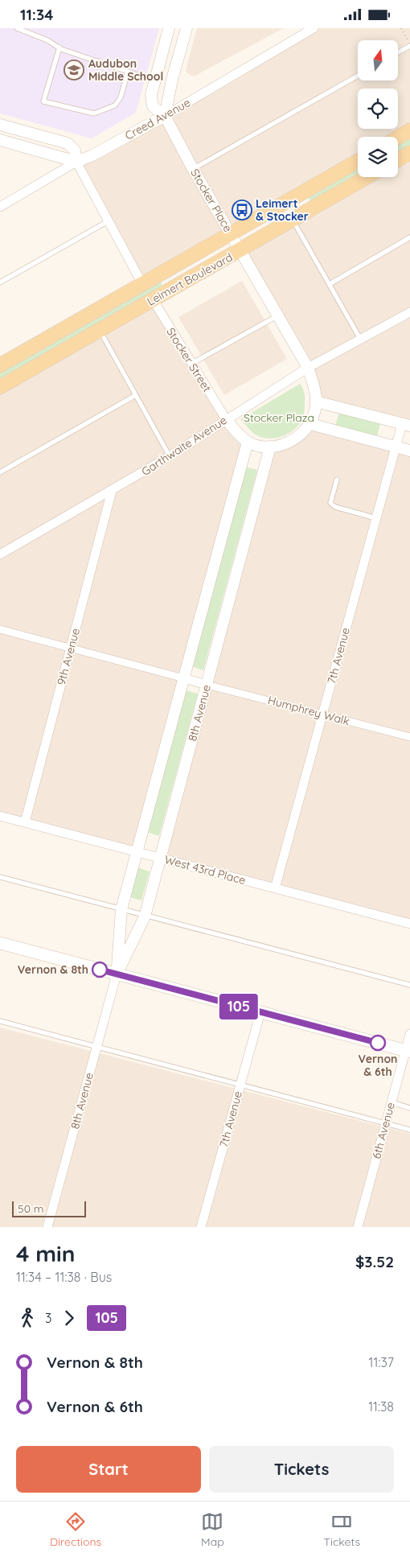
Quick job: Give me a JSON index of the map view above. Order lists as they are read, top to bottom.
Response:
{
  "streets": {
    "main road": ["Leimert Boulevard"],
    "street": [
      "Creed Avenue",
      "Stocker Place",
      "Stocker Street",
      "Garthwaite Avenue",
      "7th Avenue",
      "9th Avenue",
      "Humphrey Walk",
      "8th Avenue",
      "West 43rd Place",
      "6th Avenue"
    ]
  },
  "crossings": [
    ["Creed Avenue", "Stocker Place"],
    ["Stocker Place", "Leimert Boulevard"],
    ["Stocker Place", "Garthwaite Avenue"],
    ["Leimert Boulevard", "Stocker Street"],
    ["Stocker Street", "Garthwaite Avenue"],
    ["Garthwaite Avenue", "9th Avenue"],
    ["7th Avenue", "Humphrey Walk"],
    ["7th Avenue", "West 43rd Place"],
    ["9th Avenue", "West 43rd Place"],
    ["Humphrey Walk", "8th Avenue"],
    ["8th Avenue", "West 43rd Place"]
  ],
  "parks": ["Stocker Plaza"],
  "places": {
    "school or university": ["Audubon Middle School"],
    "bus stop": ["Leimert & Stocker"],
    "other": ["Vernon & 8th", "Vernon & 6th"]
  },
  "lines": ["bus line 105"],
  "scale_bar": "50 m",
  "north": "top",
  "page": {
    "status": "11:34",
    "on_map": "105",
    "scale": "50 m",
    "heading": ["4 min", "11:34 – 11:38 · Bus", "$3.52"],
    "legs": ["3", "105"],
    "list": [
      {
        "name": "Vernon & 8th",
        "value": "11:37"
      },
      {
        "name": "Vernon & 6th",
        "value": "11:38"
      }
    ],
    "buttons": ["Start", "Tickets"],
    "tabs": ["Directions", "Map", "Tickets"]
  }
}
